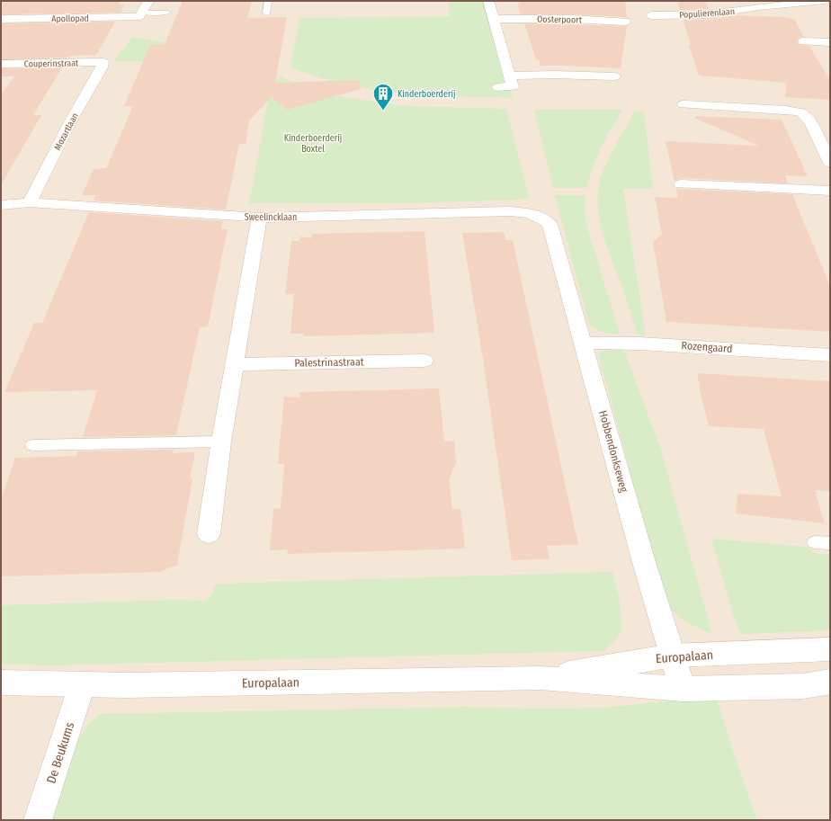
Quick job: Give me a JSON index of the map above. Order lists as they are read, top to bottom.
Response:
{
  "streets": {
    "street": [
      "Populierenlaan",
      "Apollopad",
      "Oosterpoort",
      "Couperinstraat",
      "Mozartlaan",
      "Sweelincklaan",
      "Rozengaard",
      "Palestrinastraat",
      "Hobbendonkseweg",
      "Europalaan",
      "De Beukums"
    ]
  },
  "crossings": [
    ["Couperinstraat", "Mozartlaan"],
    ["Mozartlaan", "Sweelincklaan"],
    ["Sweelincklaan", "Hobbendonkseweg"],
    ["Rozengaard", "Hobbendonkseweg"],
    ["Hobbendonkseweg", "Europalaan"],
    ["Europalaan", "De Beukums"]
  ],
  "parks": ["Kinderboerderij Boxtel"],
  "places": {
    "building": ["Kinderboerderij"]
  }
}
